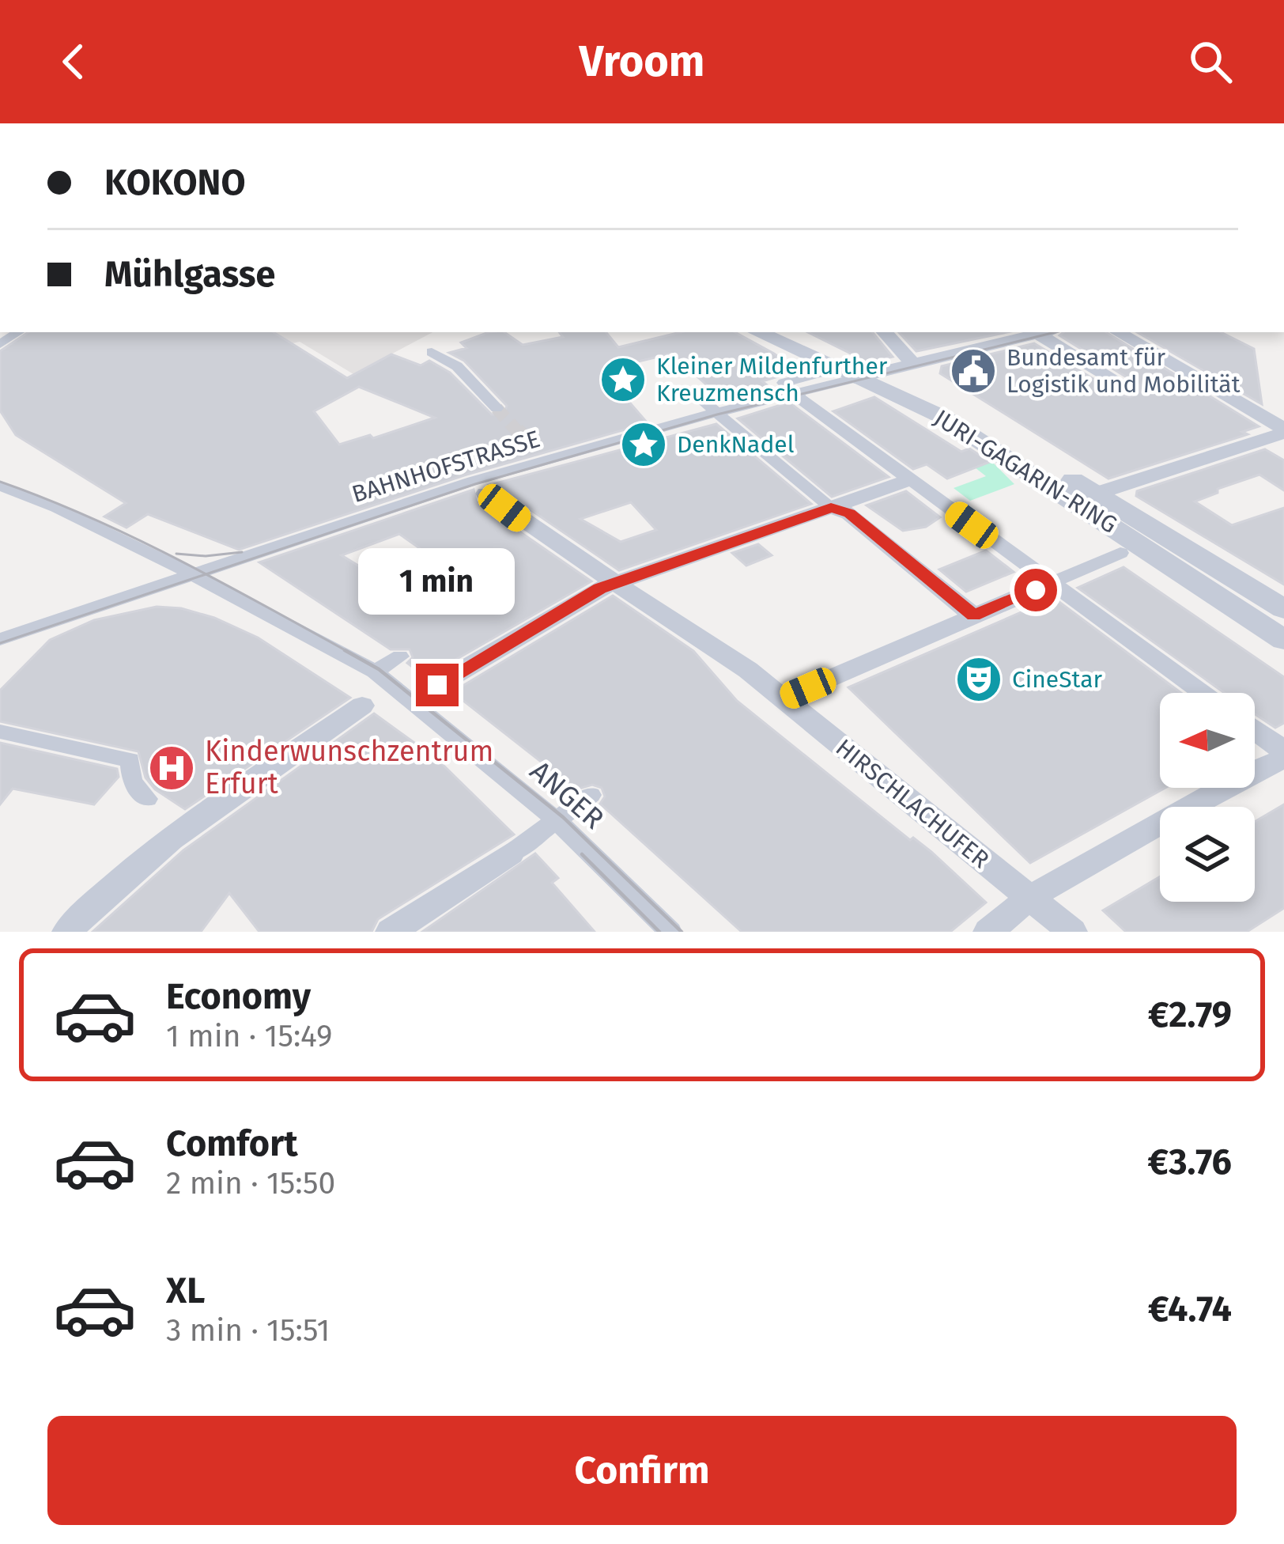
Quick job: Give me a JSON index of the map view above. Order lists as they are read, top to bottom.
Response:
{
  "streets": {
    "street": [
      "BAHNHOFSTRASSE",
      "JURI-GAGARIN-RING",
      "ANGER",
      "HIRSCHLACHUFER"
    ]
  },
  "crossings": [
    ["BAHNHOFSTRASSE", "JURI-GAGARIN-RING"],
    ["BAHNHOFSTRASSE", "ANGER"],
    ["BAHNHOFSTRASSE", "HIRSCHLACHUFER"]
  ],
  "places": {
    "public building": ["Bundesamt für Logistik und Mobilität"],
    "place": ["Kleiner Mildenfurther Kreuzmensch", "DenkNadel"],
    "theatre": ["CineStar"],
    "hospital": ["Kinderwunschzentrum Erfurt"]
  },
  "north": "left",
  "page": {
    "header": "Vroom",
    "banner": ["KOKONO", "Mühlgasse"],
    "bubble": "1 min",
    "list": [
      {
        "name": "Economy",
        "note": "1 min · 15:49",
        "value": "€2.79"
      },
      {
        "name": "Comfort",
        "note": "2 min · 15:50",
        "value": "€3.76"
      },
      {
        "name": "XL",
        "note": "3 min · 15:51",
        "value": "€4.74"
      }
    ],
    "buttons": "Confirm"
  }
}
